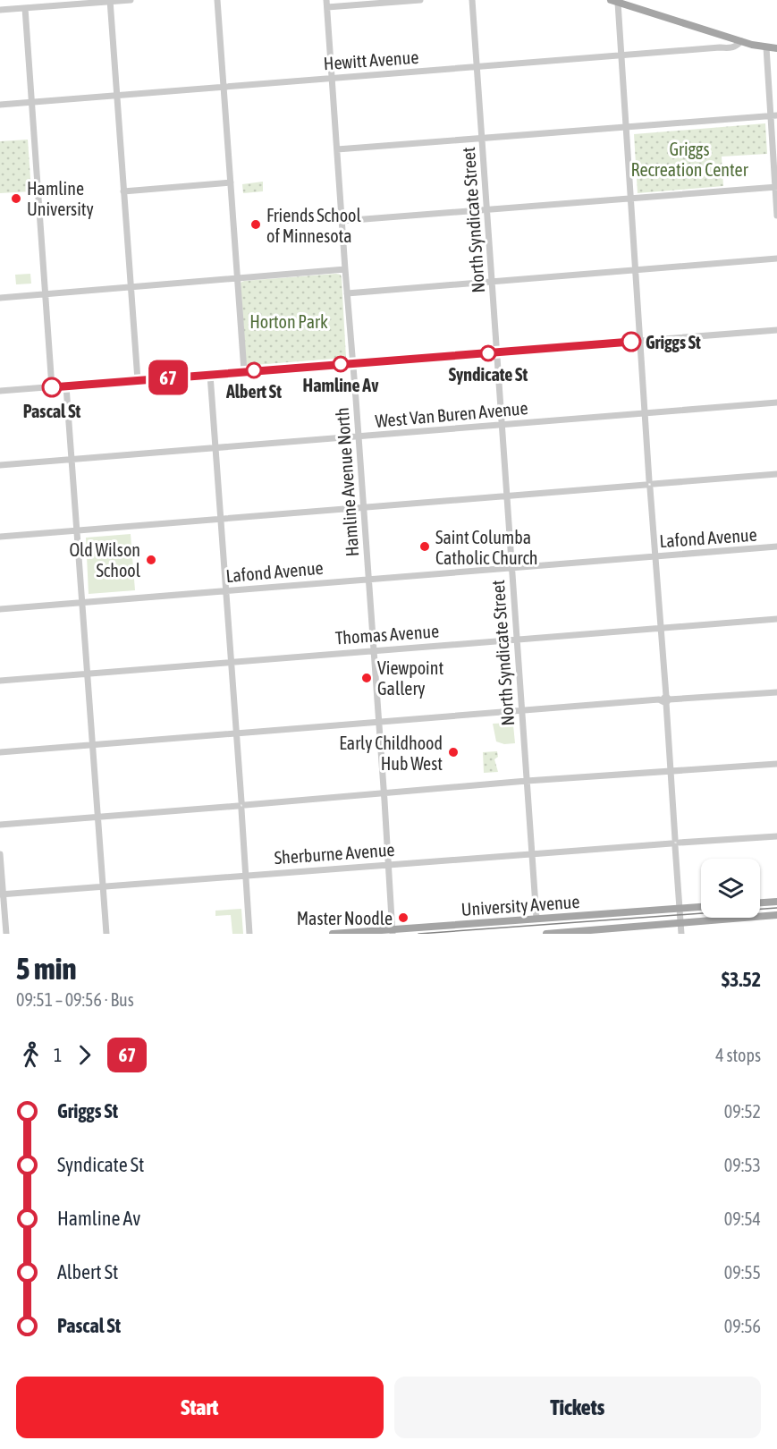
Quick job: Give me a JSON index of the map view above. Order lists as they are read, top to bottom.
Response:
{
  "streets": {
    "main road": ["University Avenue"],
    "street": [
      "Hewitt Avenue",
      "North Syndicate Street",
      "West Van Buren Avenue",
      "Hamline Avenue North",
      "Lafond Avenue",
      "Thomas Avenue",
      "Sherburne Avenue"
    ]
  },
  "crossings": [
    ["Hewitt Avenue", "North Syndicate Street"],
    ["Hewitt Avenue", "Hamline Avenue North"],
    ["North Syndicate Street", "West Van Buren Avenue"],
    ["North Syndicate Street", "Lafond Avenue"],
    ["North Syndicate Street", "Thomas Avenue"],
    ["North Syndicate Street", "Sherburne Avenue"],
    ["North Syndicate Street", "University Avenue"],
    ["West Van Buren Avenue", "Hamline Avenue North"],
    ["Hamline Avenue North", "Lafond Avenue"],
    ["Hamline Avenue North", "Thomas Avenue"],
    ["Hamline Avenue North", "Sherburne Avenue"],
    ["Hamline Avenue North", "University Avenue"]
  ],
  "parks": ["Griggs Recreation Center", "Horton Park"],
  "places": [
    "Hamline University",
    "Friends School of Minnesota",
    "Griggs St",
    "Syndicate St",
    "Hamline Av",
    "Albert St",
    "Pascal St",
    "Saint Columba Catholic Church",
    "Old Wilson School",
    "Viewpoint Gallery",
    "Early Childhood Hub West",
    "Master Noodle"
  ],
  "lines": ["bus line 67"],
  "page": {
    "on_map": "67",
    "heading": ["5 min", "09:51 – 09:56 · Bus", "$3.52"],
    "legs": ["1", "67", "4 stops"],
    "list": [
      {
        "name": "Griggs St",
        "value": "09:52"
      },
      {
        "name": "Syndicate St",
        "value": "09:53"
      },
      {
        "name": "Hamline Av",
        "value": "09:54"
      },
      {
        "name": "Albert St",
        "value": "09:55"
      },
      {
        "name": "Pascal St",
        "value": "09:56"
      }
    ],
    "buttons": ["Start", "Tickets"]
  }
}
